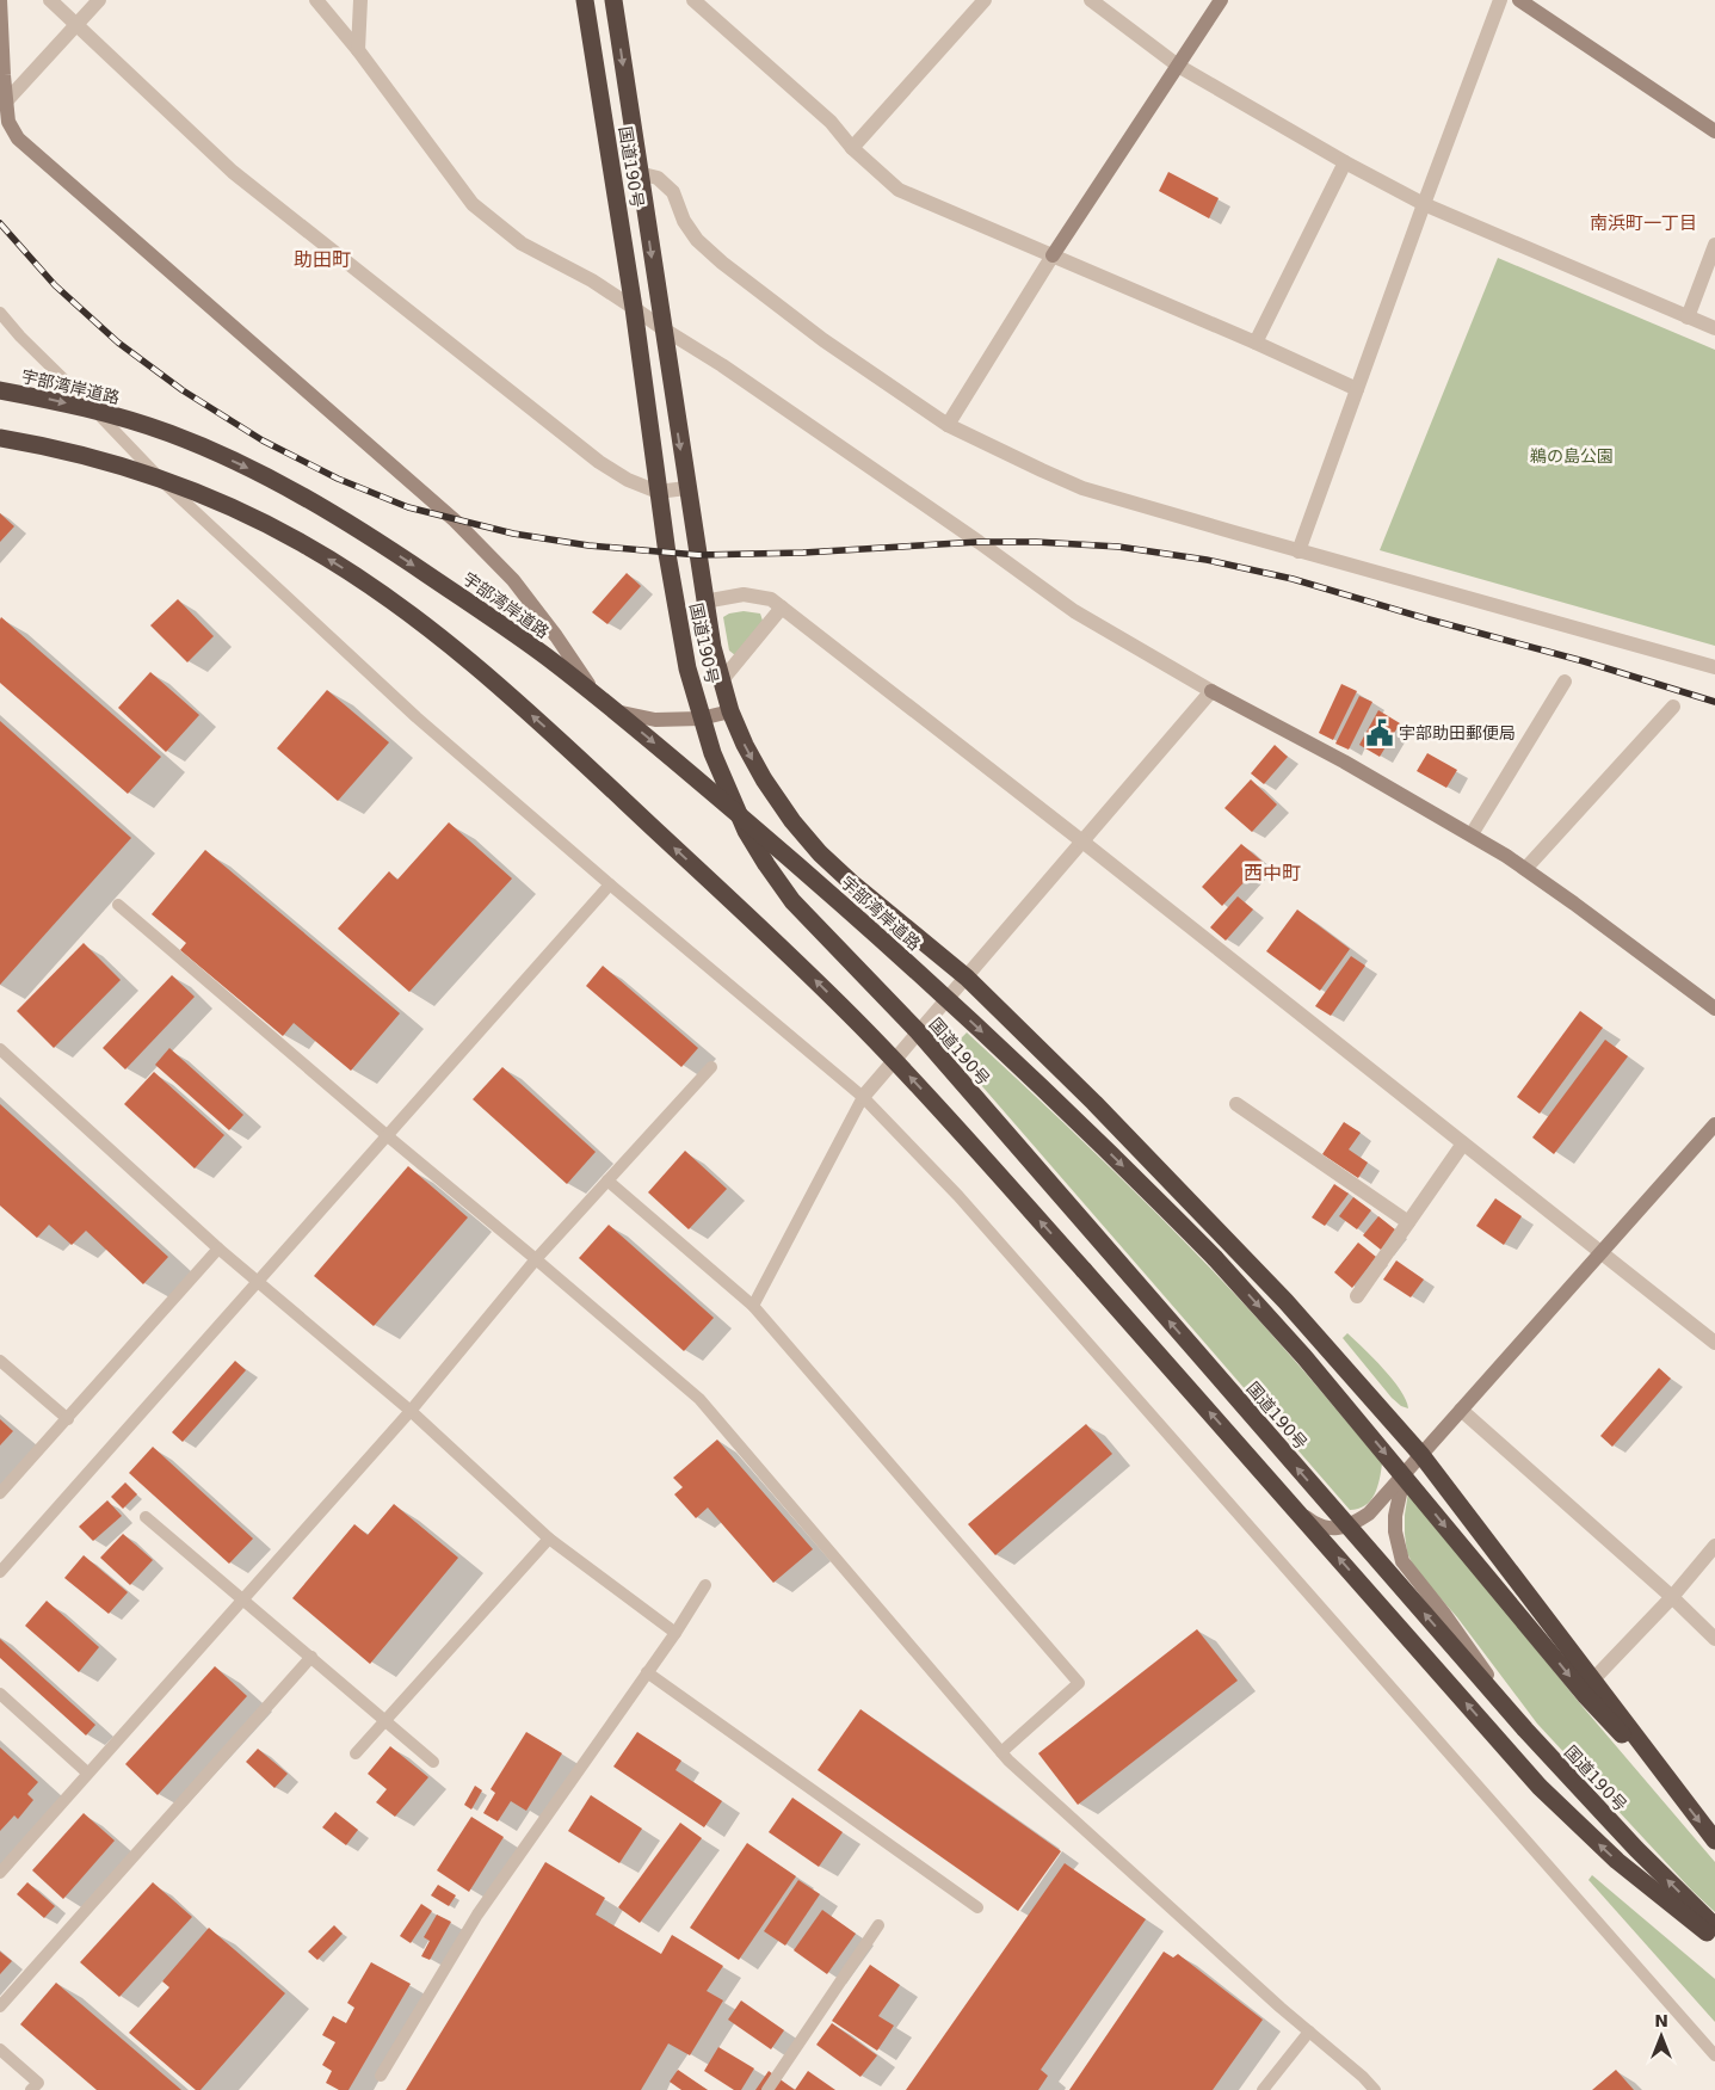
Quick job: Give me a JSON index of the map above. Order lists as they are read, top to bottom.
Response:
{
  "streets": {
    "highway": ["国道190号", "宇部湾岸道路"]
  },
  "crossings": [
    ["国道190号", "宇部湾岸道路"]
  ],
  "districts": ["南浜町一丁目", "助田町", "西中町"],
  "parks": ["鵜の島公園"],
  "places": {
    "public building": ["宇部助田郵便局"]
  },
  "north": "top"
}
